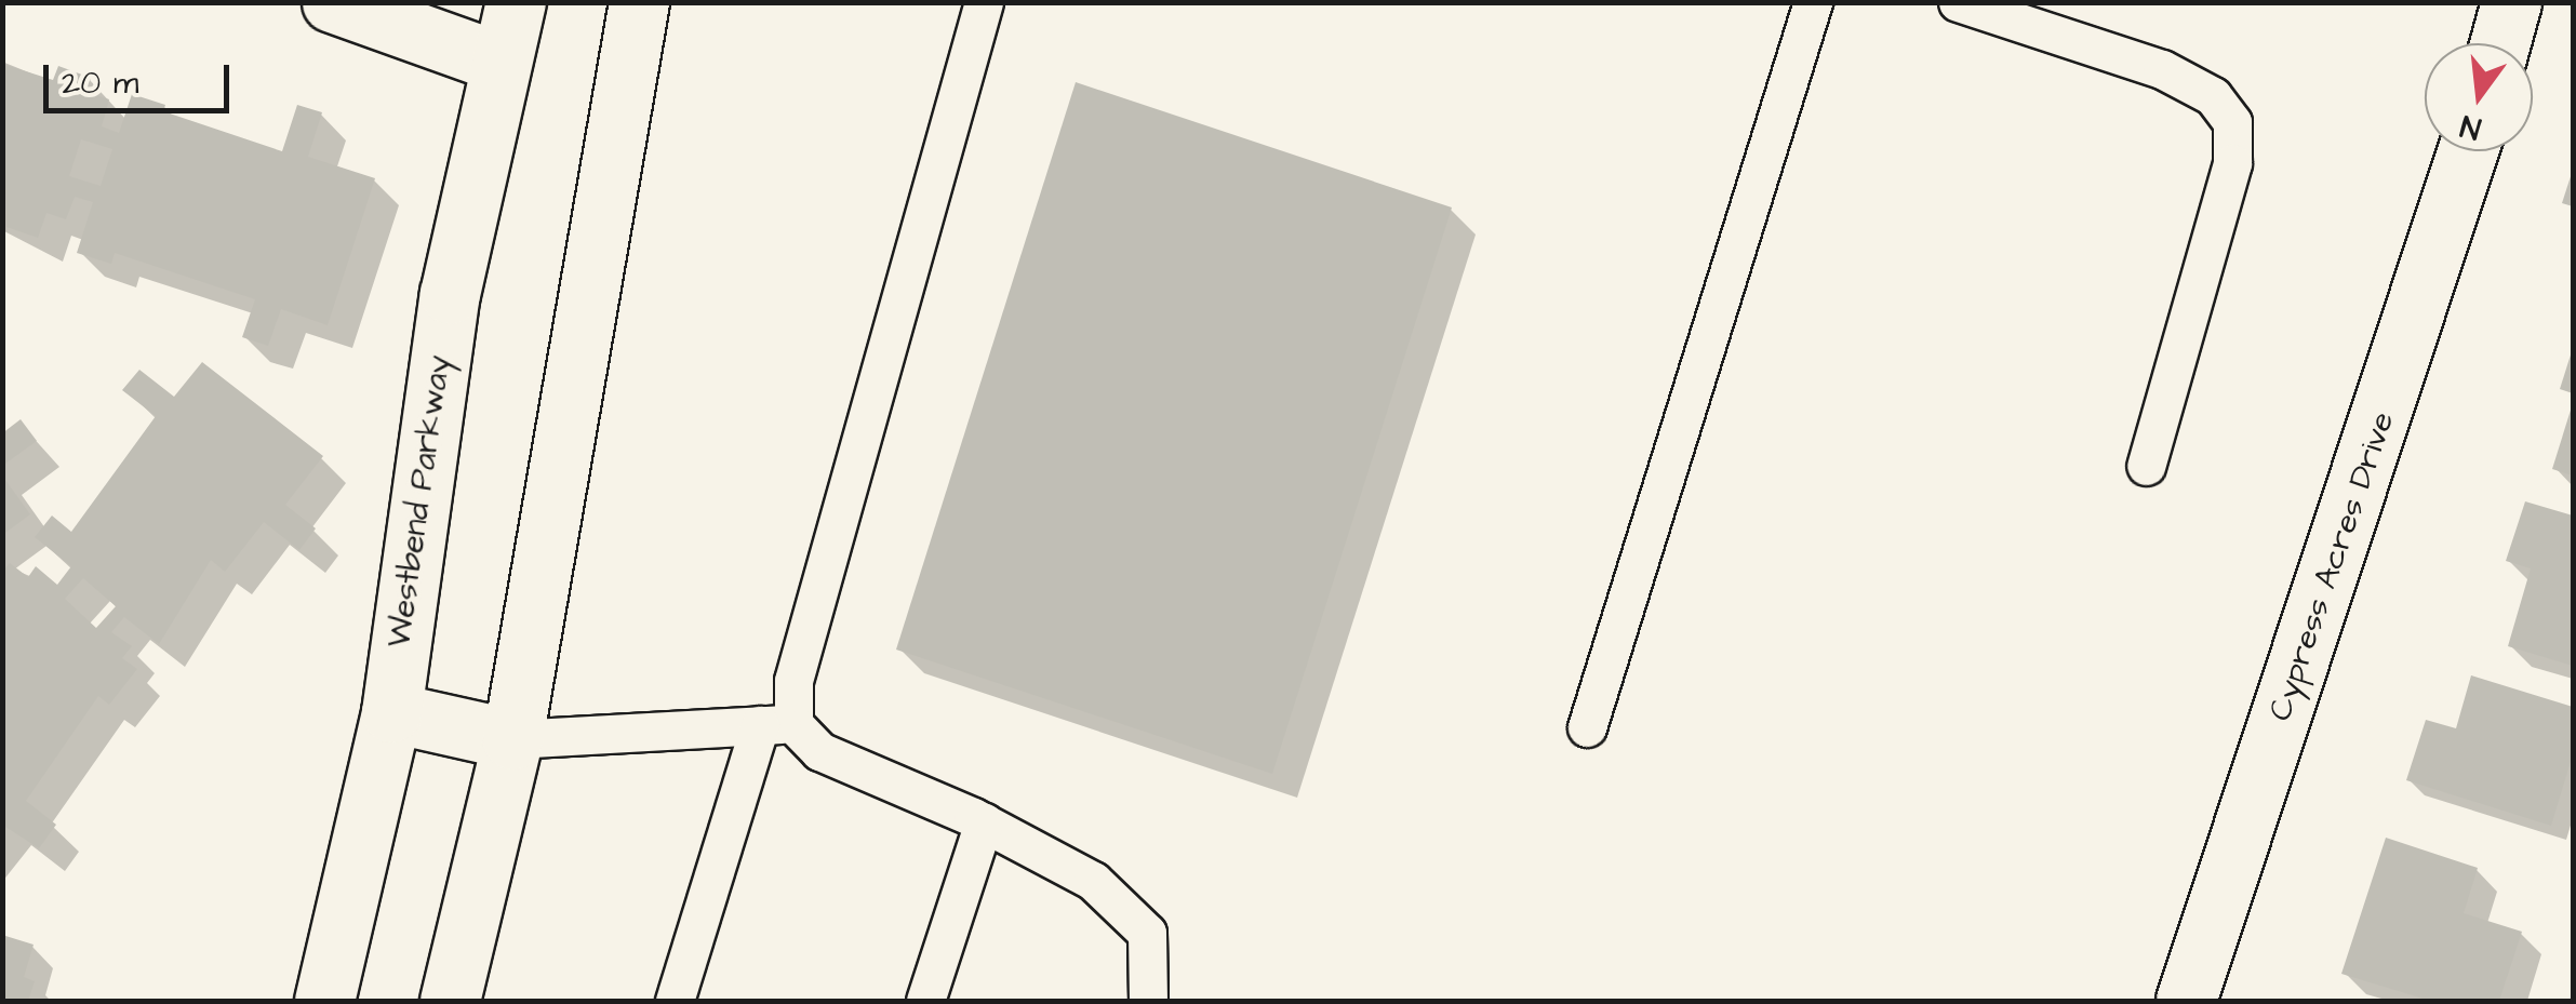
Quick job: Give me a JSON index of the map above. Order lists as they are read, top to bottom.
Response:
{
  "streets": {
    "street": ["Westbend Parkway", "Cypress Acres Drive"]
  },
  "scale_bar": "20 m",
  "north": "bottom"
}
